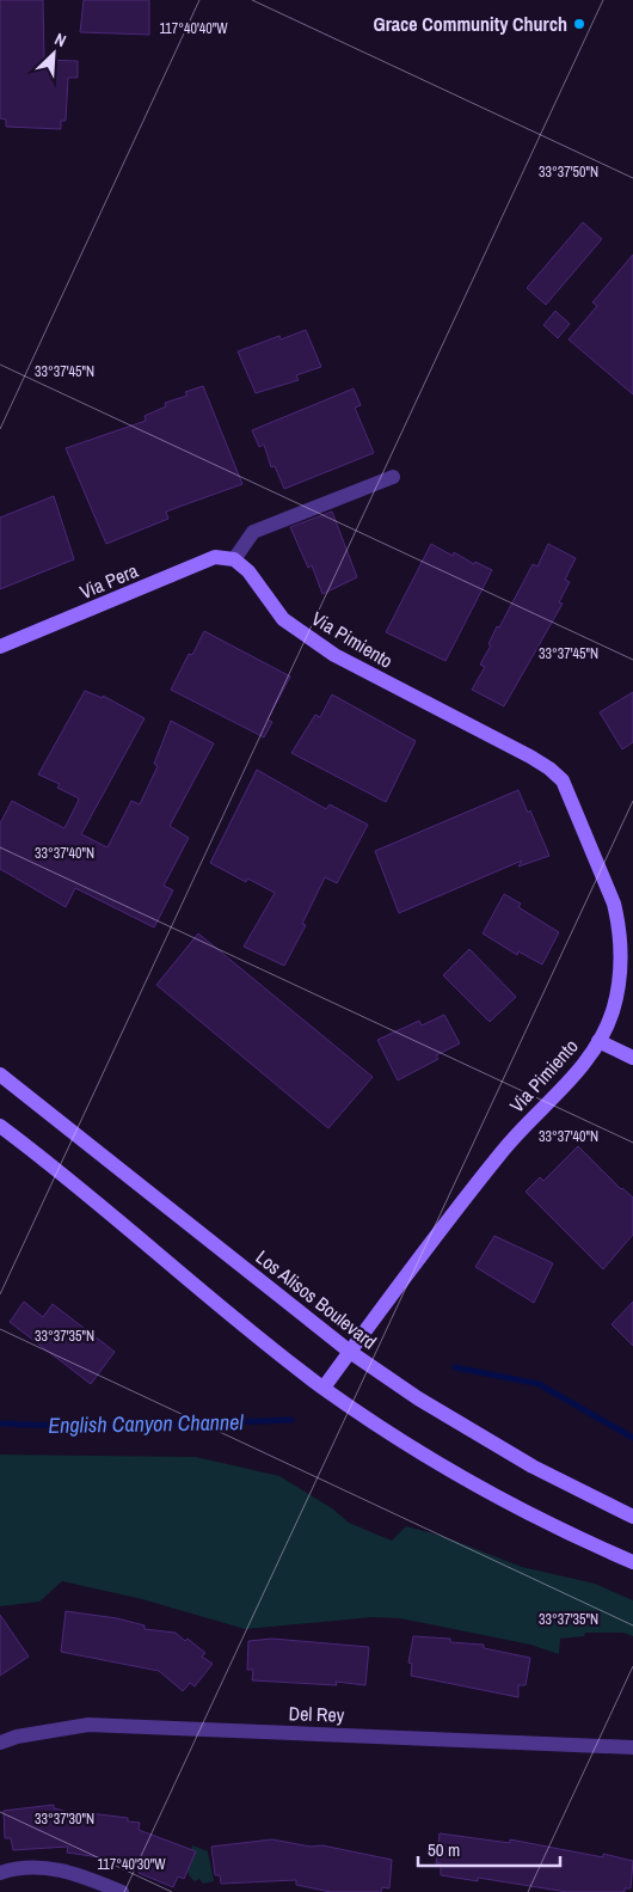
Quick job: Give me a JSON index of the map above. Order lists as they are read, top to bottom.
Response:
{
  "streets": {
    "main road": ["Via Pera", "Via Pimiento", "Los Alisos Boulevard"],
    "street": ["Del Rey"]
  },
  "crossings": [
    ["Via Pera", "Via Pimiento"],
    ["Via Pimiento", "Los Alisos Boulevard"]
  ],
  "water": ["English Canyon Channel"],
  "places": ["Grace Community Church"],
  "scale_bar": "50 m",
  "north": "top right",
  "coordinates": [
    "117°40'40\"W",
    "33°37'50\"N",
    "33°37'45\"N",
    "33°37'40\"N",
    "33°37'35\"N",
    "33°37'30\"N",
    "117°40'30\"W"
  ]
}
